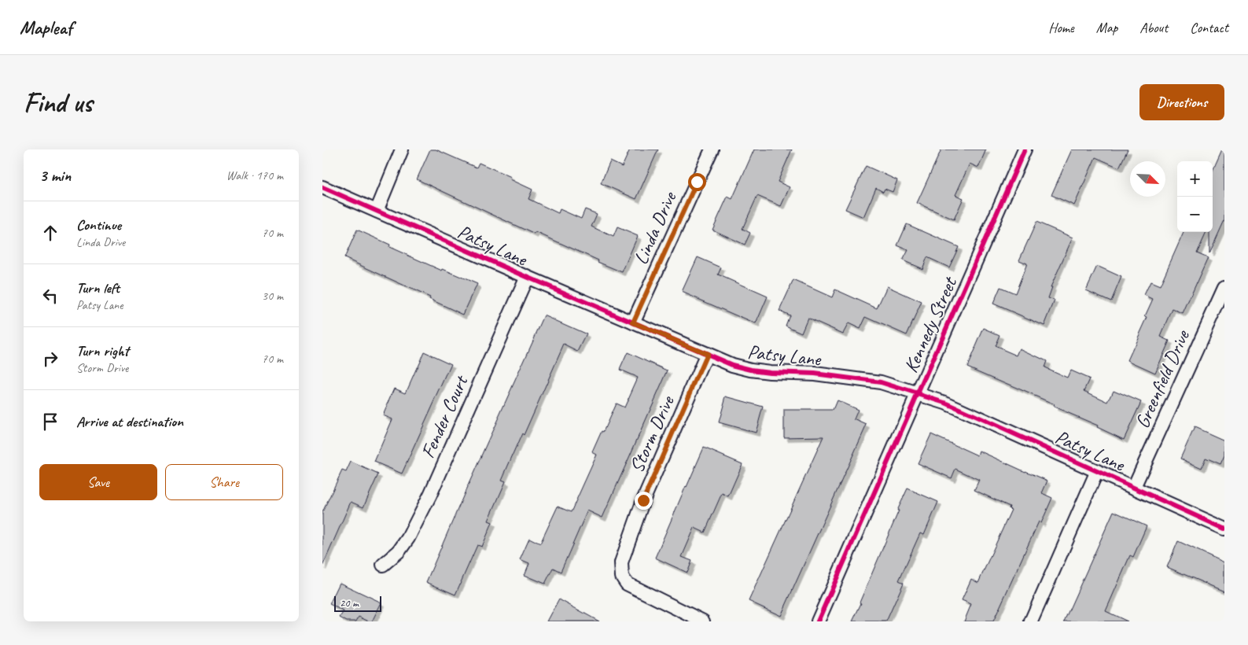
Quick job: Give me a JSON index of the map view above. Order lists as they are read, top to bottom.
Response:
{
  "streets": {
    "street": [
      "Linda Drive",
      "Patsy Lane",
      "Kennedy Street",
      "Greenfield Drive",
      "Fender Court",
      "Storm Drive"
    ]
  },
  "crossings": [
    ["Linda Drive", "Patsy Lane"],
    ["Patsy Lane", "Kennedy Street"],
    ["Patsy Lane", "Greenfield Drive"],
    ["Patsy Lane", "Fender Court"],
    ["Patsy Lane", "Storm Drive"]
  ],
  "scale_bar": "20 m",
  "north": "bottom right",
  "page": {
    "header": "Mapleaf",
    "nav": [
      "Home",
      "Map",
      "About",
      "Contact"
    ],
    "buttons": [
      "Directions",
      ["Save", "Share"]
    ],
    "title": "Find us",
    "heading": ["3 min", "Walk · 170 m"],
    "map_buttons": ["+", "−"],
    "list": [
      ["Continue", "Linda Drive", "70 m"],
      ["Turn left", "Patsy Lane", "30 m"],
      ["Turn right", "Storm Drive", "70 m"],
      "Arrive at destination"
    ],
    "scale": "20 m"
  }
}
